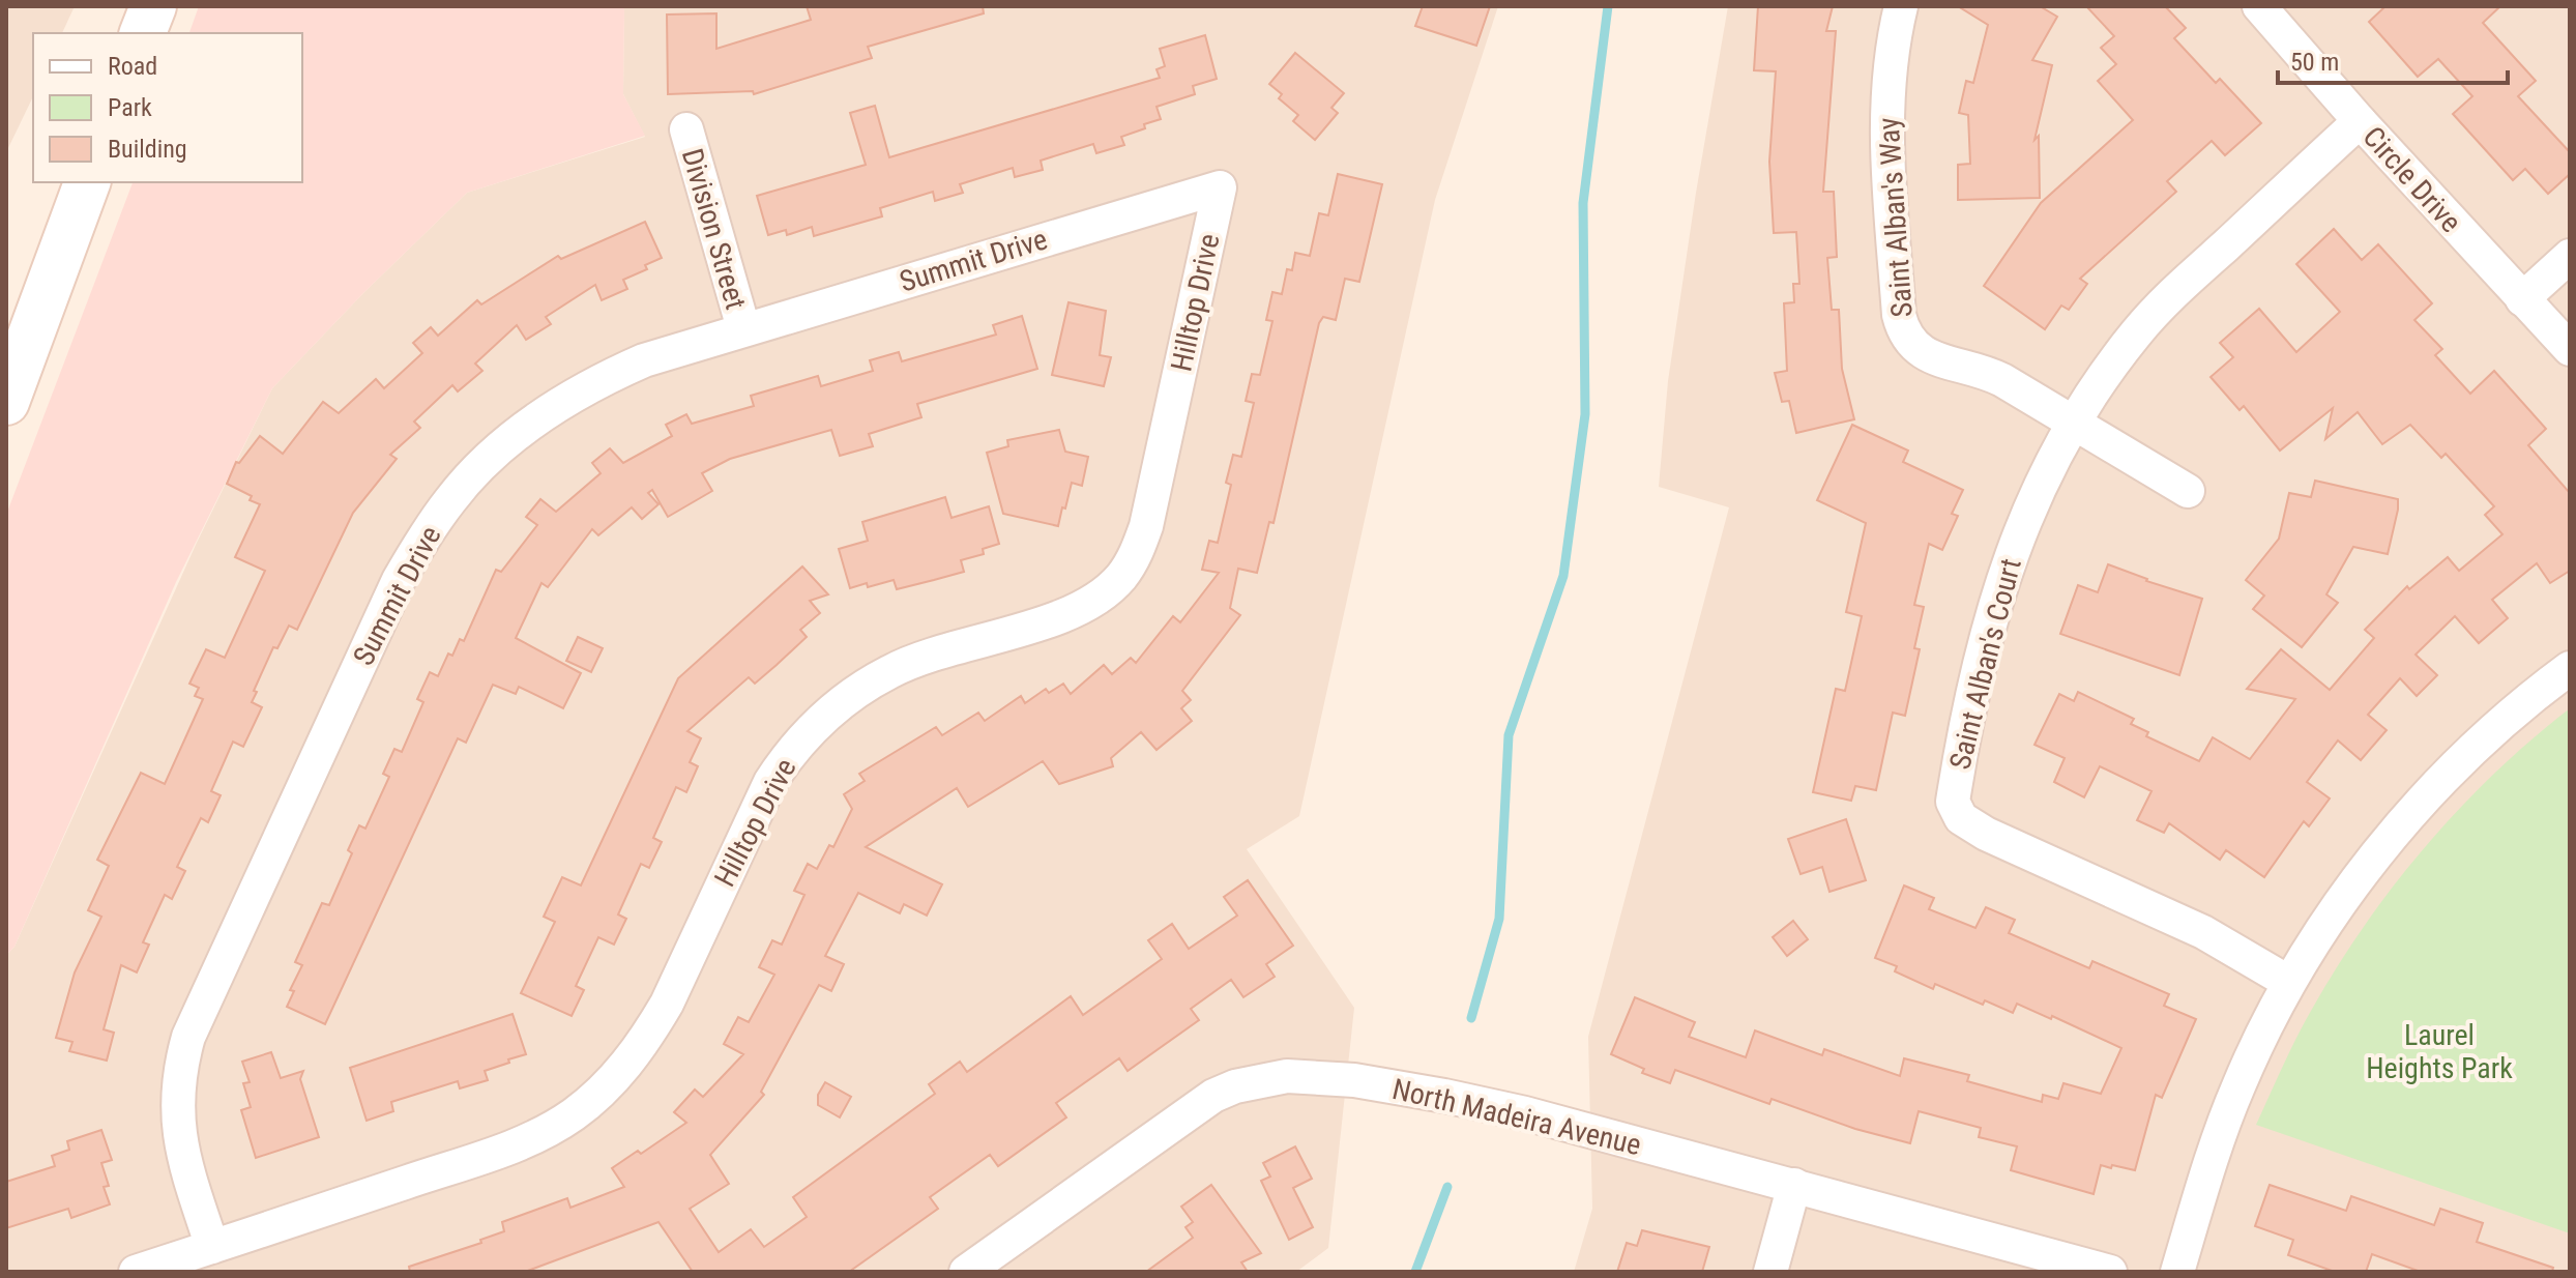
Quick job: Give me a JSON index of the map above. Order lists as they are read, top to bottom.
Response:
{
  "streets": {
    "street": [
      "Circle Drive",
      "Saint Alban's Way",
      "Division Street",
      "Summit Drive",
      "Hilltop Drive",
      "Saint Alban's Court",
      "North Madeira Avenue"
    ]
  },
  "crossings": [
    ["Circle Drive", "Saint Alban's Court"],
    ["Saint Alban's Way", "Saint Alban's Court"],
    ["Division Street", "Summit Drive"],
    ["Summit Drive", "Hilltop Drive"]
  ],
  "parks": ["Laurel Heights Park"],
  "legend": ["Road", "Park", "Building"],
  "scale_bar": "50 m"
}
